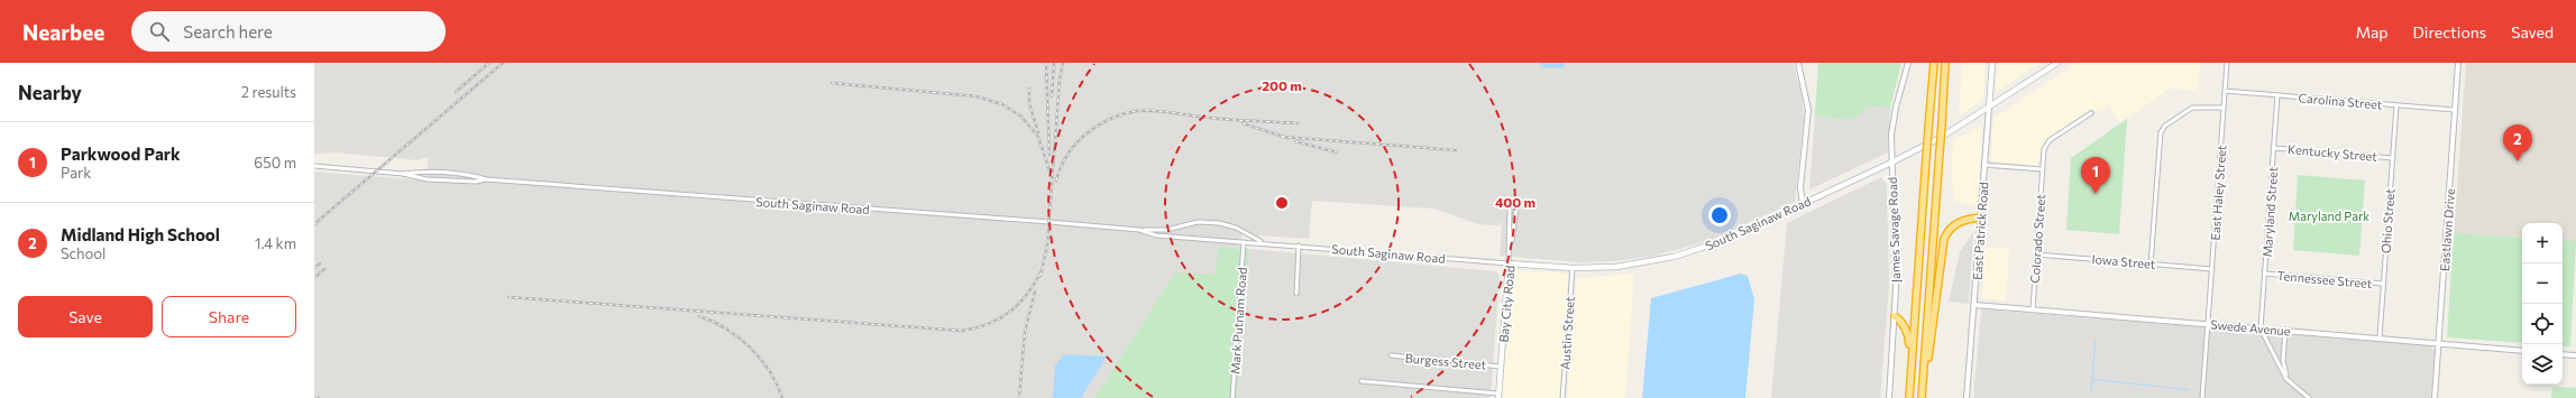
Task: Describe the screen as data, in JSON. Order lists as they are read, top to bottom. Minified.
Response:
{"streets":{"main road":["South Saginaw Road","East Patrick Road","Bay City Road"],"street":["Carolina Street","Kentucky Street","East Haley Street","Maryland Street","Ohio Street","James Savage Road","Eastlawn Drive","Colorado Street","Iowa Street","Tennessee Street","Mark Putnam Road","Swede Avenue","Austin Street","Burgess Street"]},"crossings":[["Carolina Street","East Haley Street"],["Carolina Street","Maryland Street"],["Carolina Street","Ohio Street"],["Carolina Street","Eastlawn Drive"],["Kentucky Street","Maryland Street"],["Kentucky Street","Ohio Street"],["East Haley Street","Iowa Street"],["East Haley Street","Swede Avenue"],["South Saginaw Road","James Savage Road"],["South Saginaw Road","East Patrick Road"],["South Saginaw Road","Bay City Road"],["South Saginaw Road","Mark Putnam Road"],["South Saginaw Road","Austin Street"],["Maryland Street","Tennessee Street"],["Maryland Street","Swede Avenue"],["Ohio Street","Tennessee Street"],["Ohio Street","Swede Avenue"],["Eastlawn Drive","Swede Avenue"],["East Patrick Road","Swede Avenue"],["Colorado Street","Iowa Street"],["Colorado Street","Swede Avenue"],["Bay City Road","Burgess Street"]],"parks":["Maryland Park"],"page":{"header":"Nearbee","search":"Search here","nav":["Map","Directions","Saved"],"heading":["Nearby","2 results"],"list":[{"mark":"1","name":"Parkwood Park","note":"Park","value":"650 m"},{"mark":"2","name":"Midland High School","note":"School","value":"1.4 km"}],"pins":["2","1"],"map_buttons":["+","−"],"buttons":["Save","Share"]},"rings":["200 m","400 m"]}
